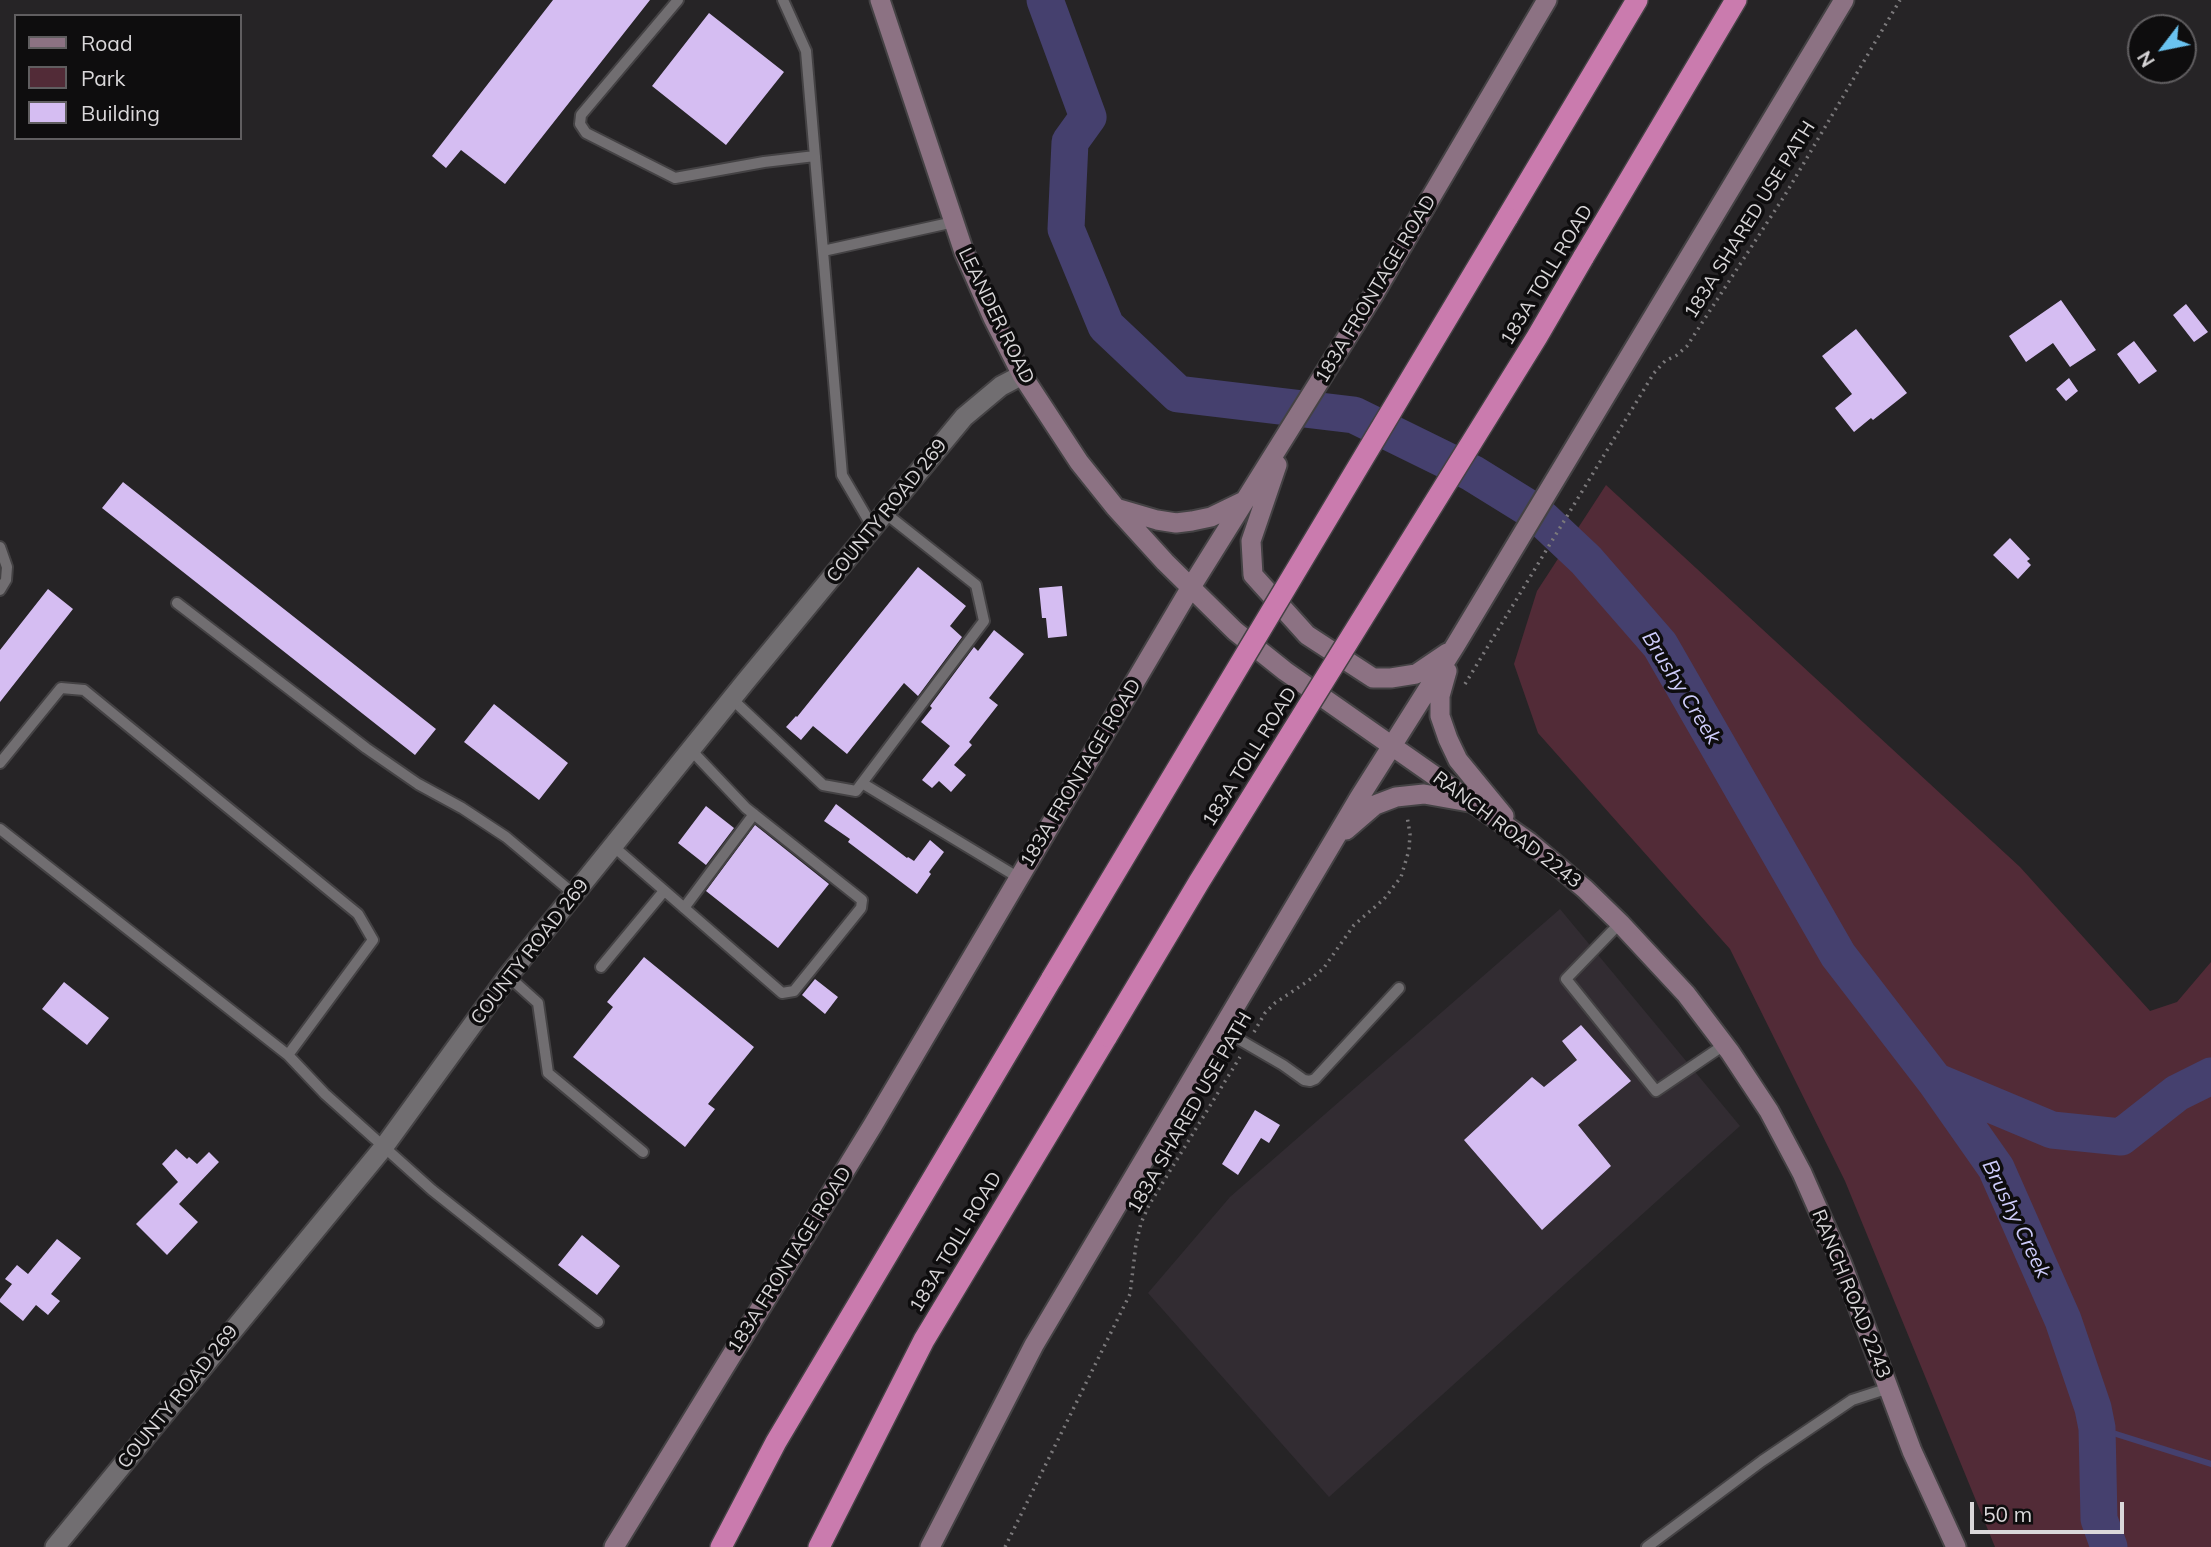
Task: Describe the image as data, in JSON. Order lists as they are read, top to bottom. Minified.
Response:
{"streets":{"highway":["183A TOLL ROAD"],"main road":["183A FRONTAGE ROAD","LEANDER ROAD","RANCH ROAD 2243"],"street":["COUNTY ROAD 269"],"path":["183A SHARED USE PATH"]},"crossings":[["183A FRONTAGE ROAD","LEANDER ROAD"],["183A FRONTAGE ROAD","RANCH ROAD 2243"],["LEANDER ROAD","COUNTY ROAD 269"],["LEANDER ROAD","RANCH ROAD 2243"]],"water":["Brushy Creek"],"legend":["Road","Park","Building"],"scale_bar":"50 m","north":"bottom left"}
